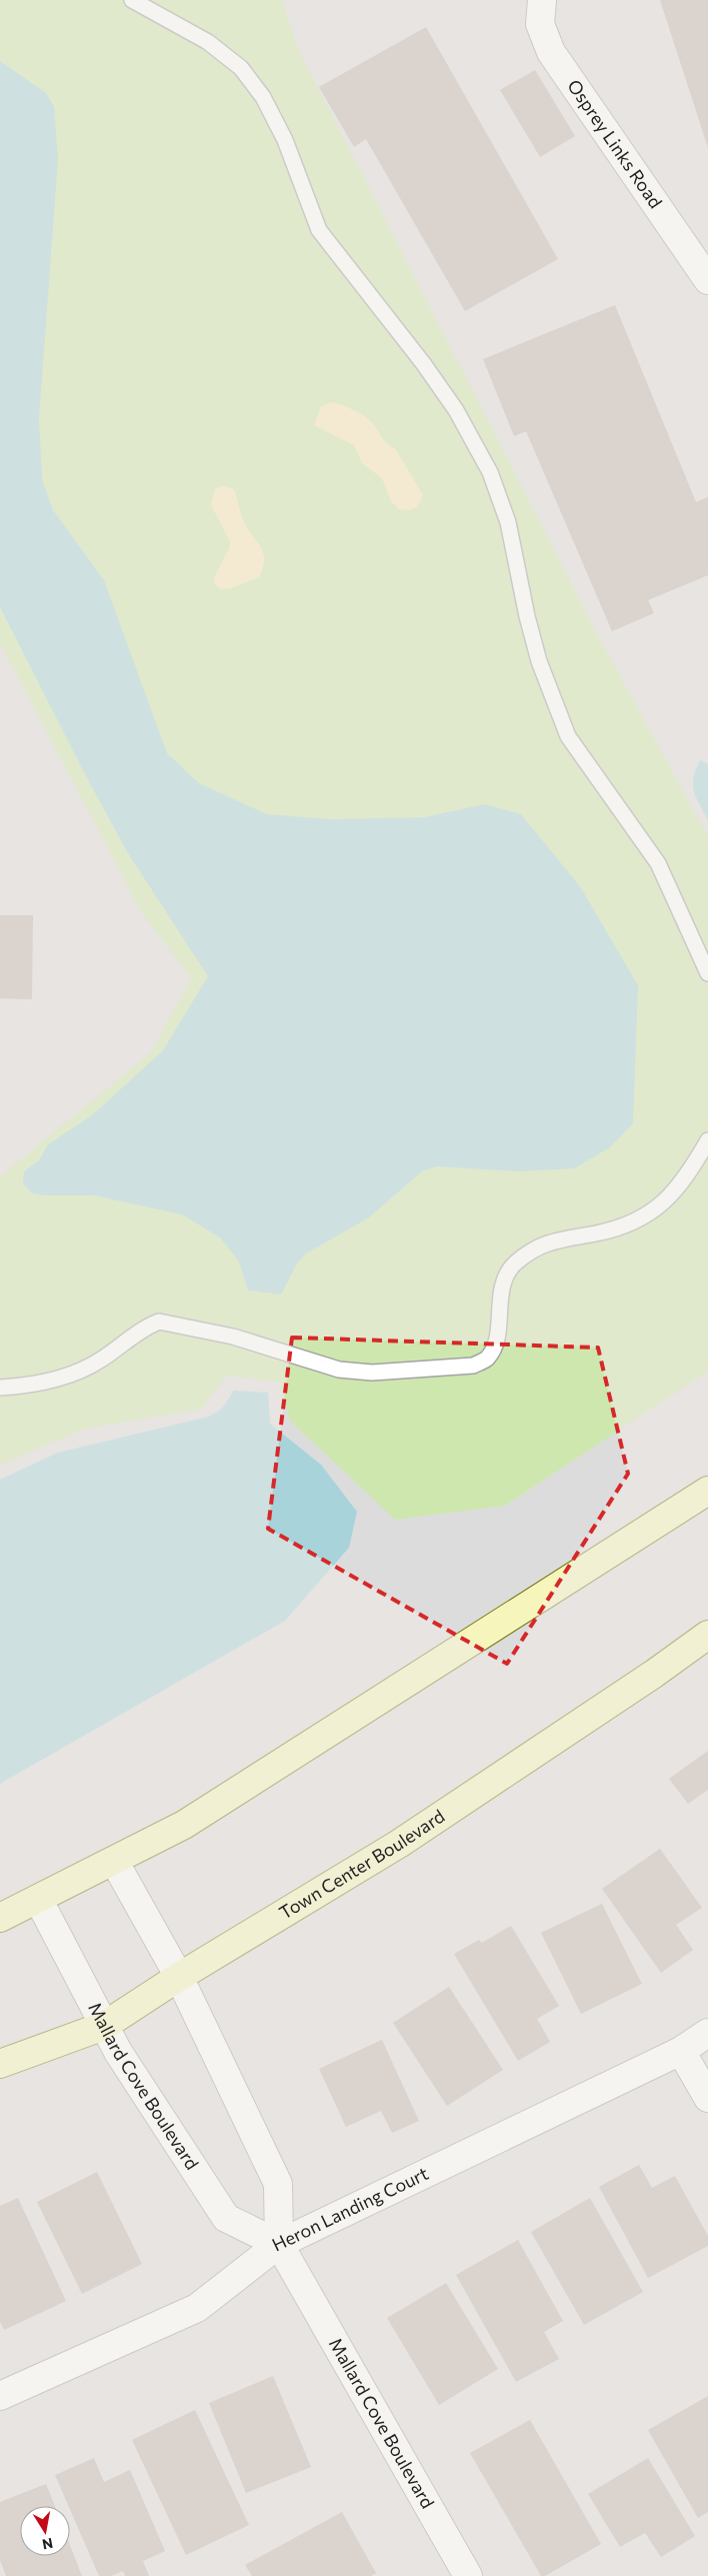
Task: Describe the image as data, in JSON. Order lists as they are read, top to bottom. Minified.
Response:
{"streets":{"main road":["Town Center Boulevard"],"street":["Osprey Links Road","Mallard Cove Boulevard","Heron Landing Court"]},"crossings":[["Town Center Boulevard","Mallard Cove Boulevard"],["Mallard Cove Boulevard","Heron Landing Court"]],"north":"bottom"}
